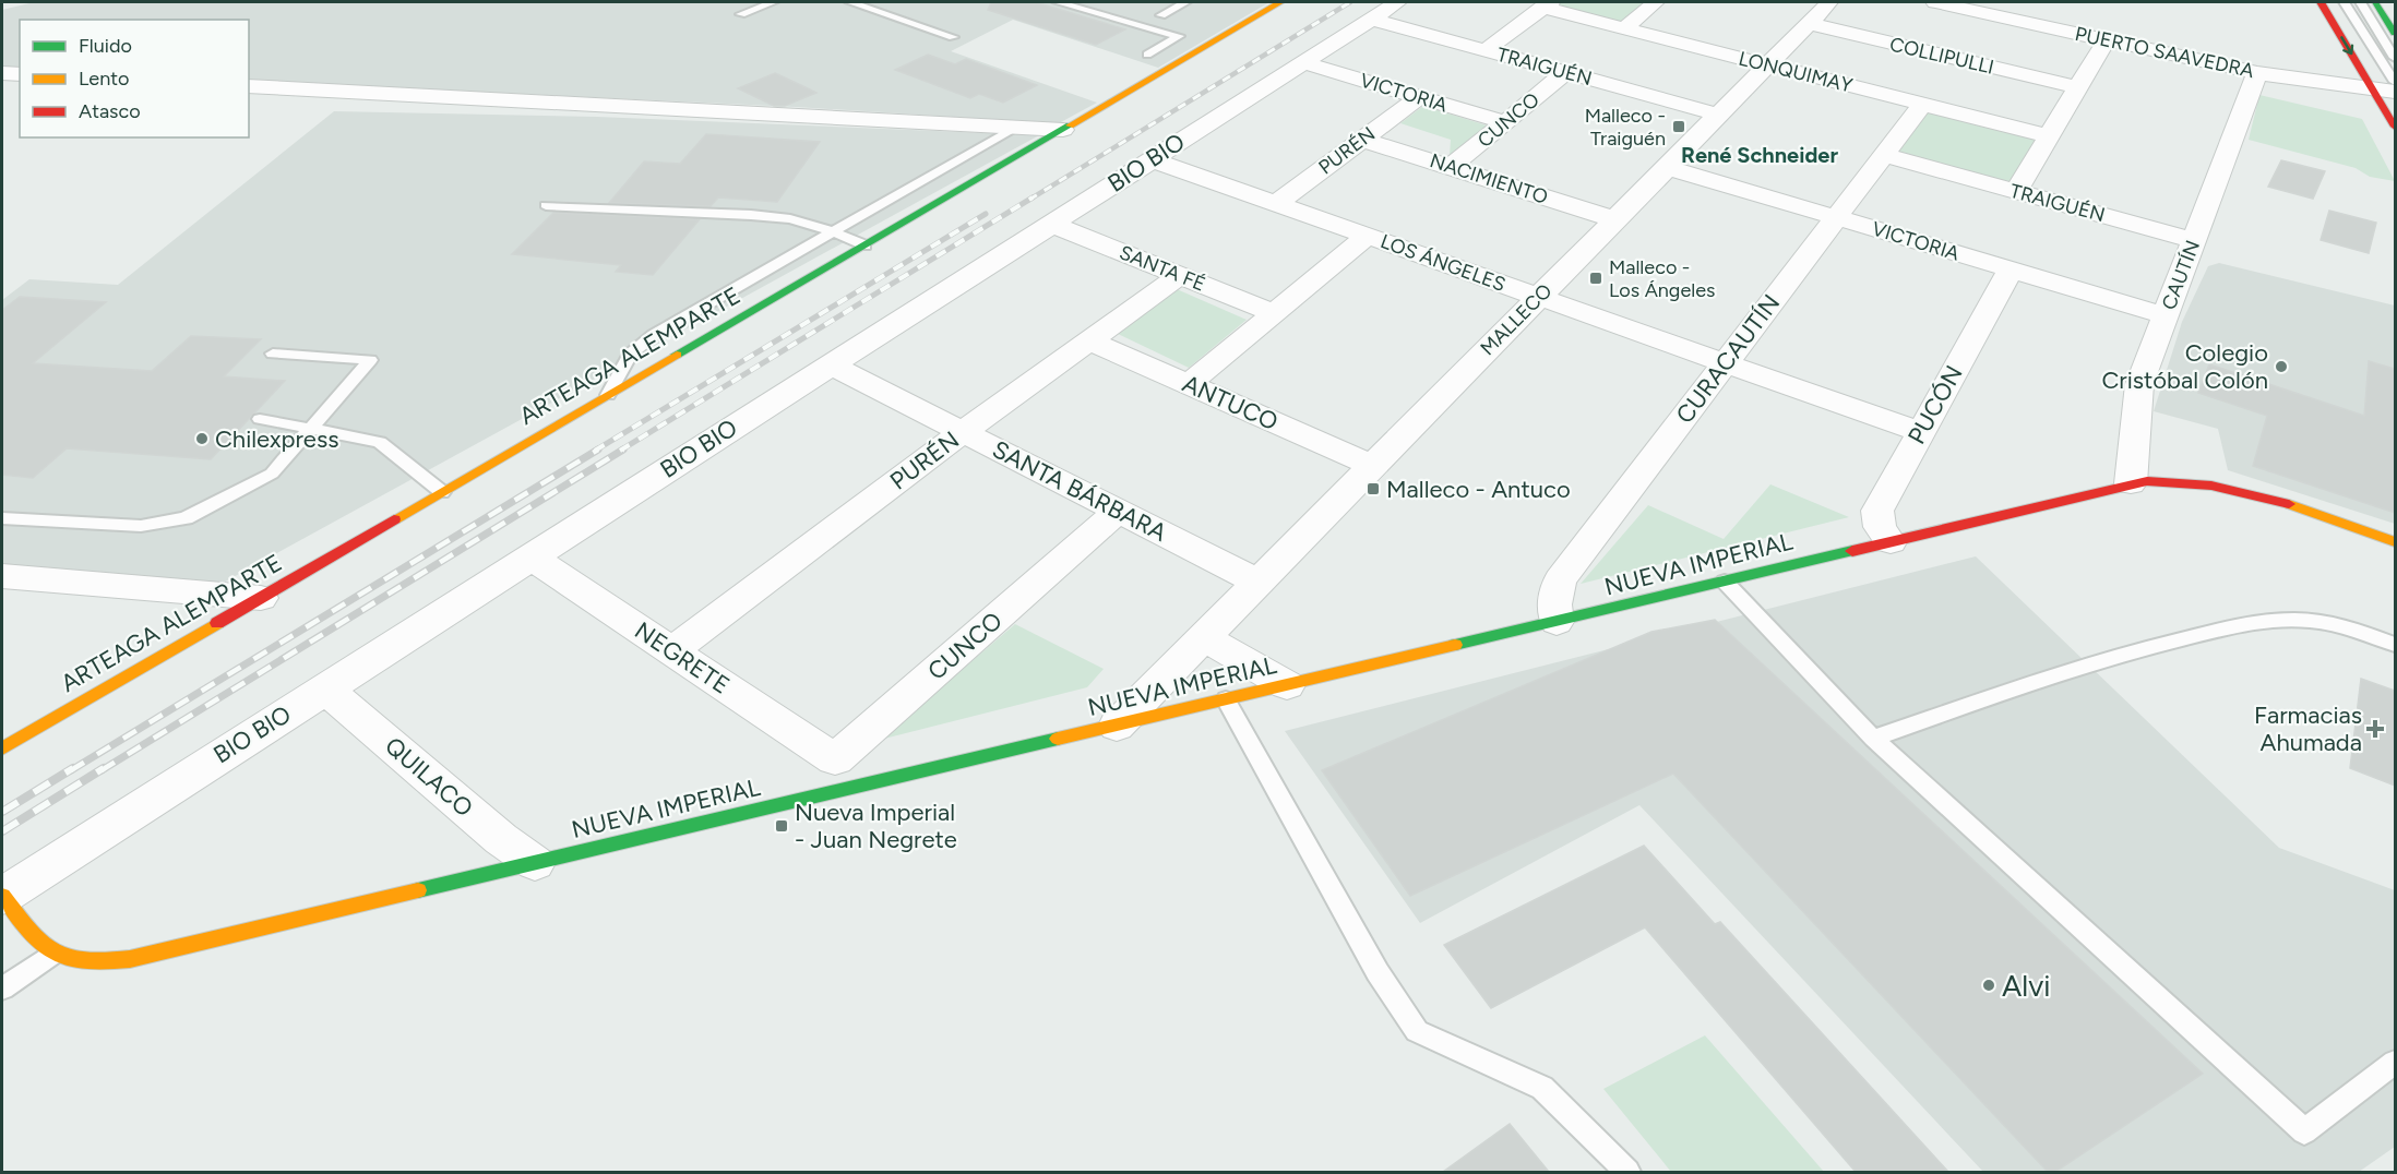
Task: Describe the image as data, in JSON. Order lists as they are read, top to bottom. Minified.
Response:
{"streets":{"main road":["ARTEAGA ALEMPARTE","NUEVA IMPERIAL"],"street":["PUERTO SAAVEDRA","COLLIPULLI","TRAIGUÉN","LONQUIMAY","VICTORIA","CUNCO","PURÉN","BIO BIO","NACIMIENTO","LOS ÁNGELES","SANTA FÉ","CAUTÍN","MALLECO","CURACAUTÍN","ANTUCO","PUCÓN","SANTA BÁRBARA","NEGRETE","QUILACO"]},"crossings":[["PUERTO SAAVEDRA","CAUTÍN"],["COLLIPULLI","MALLECO"],["TRAIGUÉN","CUNCO"],["TRAIGUÉN","BIO BIO"],["TRAIGUÉN","CAUTÍN"],["TRAIGUÉN","MALLECO"],["TRAIGUÉN","CURACAUTÍN"],["LONQUIMAY","MALLECO"],["LONQUIMAY","CURACAUTÍN"],["VICTORIA","CUNCO"],["VICTORIA","PURÉN"],["VICTORIA","BIO BIO"],["VICTORIA","CAUTÍN"],["VICTORIA","MALLECO"],["VICTORIA","CURACAUTÍN"],["VICTORIA","PUCÓN"],["CUNCO","NACIMIENTO"],["CUNCO","SANTA BÁRBARA"],["CUNCO","NUEVA IMPERIAL"],["CUNCO","NEGRETE"],["PURÉN","NACIMIENTO"],["PURÉN","LOS ÁNGELES"],["PURÉN","SANTA FÉ"],["PURÉN","ANTUCO"],["PURÉN","SANTA BÁRBARA"],["PURÉN","NEGRETE"],["BIO BIO","LOS ÁNGELES"],["BIO BIO","SANTA FÉ"],["BIO BIO","SANTA BÁRBARA"],["BIO BIO","NEGRETE"],["BIO BIO","QUILACO"],["NACIMIENTO","MALLECO"],["LOS ÁNGELES","MALLECO"],["LOS ÁNGELES","CURACAUTÍN"],["LOS ÁNGELES","PUCÓN"],["CAUTÍN","NUEVA IMPERIAL"],["MALLECO","ANTUCO"],["MALLECO","SANTA BÁRBARA"],["MALLECO","NUEVA IMPERIAL"],["CURACAUTÍN","NUEVA IMPERIAL"],["PUCÓN","NUEVA IMPERIAL"],["NUEVA IMPERIAL","NEGRETE"],["NUEVA IMPERIAL","QUILACO"]],"districts":["René Schneider"],"places":{"transit":["Malleco - Traiguén","Malleco - Los Ángeles","Malleco - Antuco","Nueva Imperial - Juan Negrete"],"other":["Colegio Cristóbal Colón","Chilexpress","Alvi"],"health":["Farmacias Ahumada"]},"legend":["Fluido","Lento","Atasco"]}
